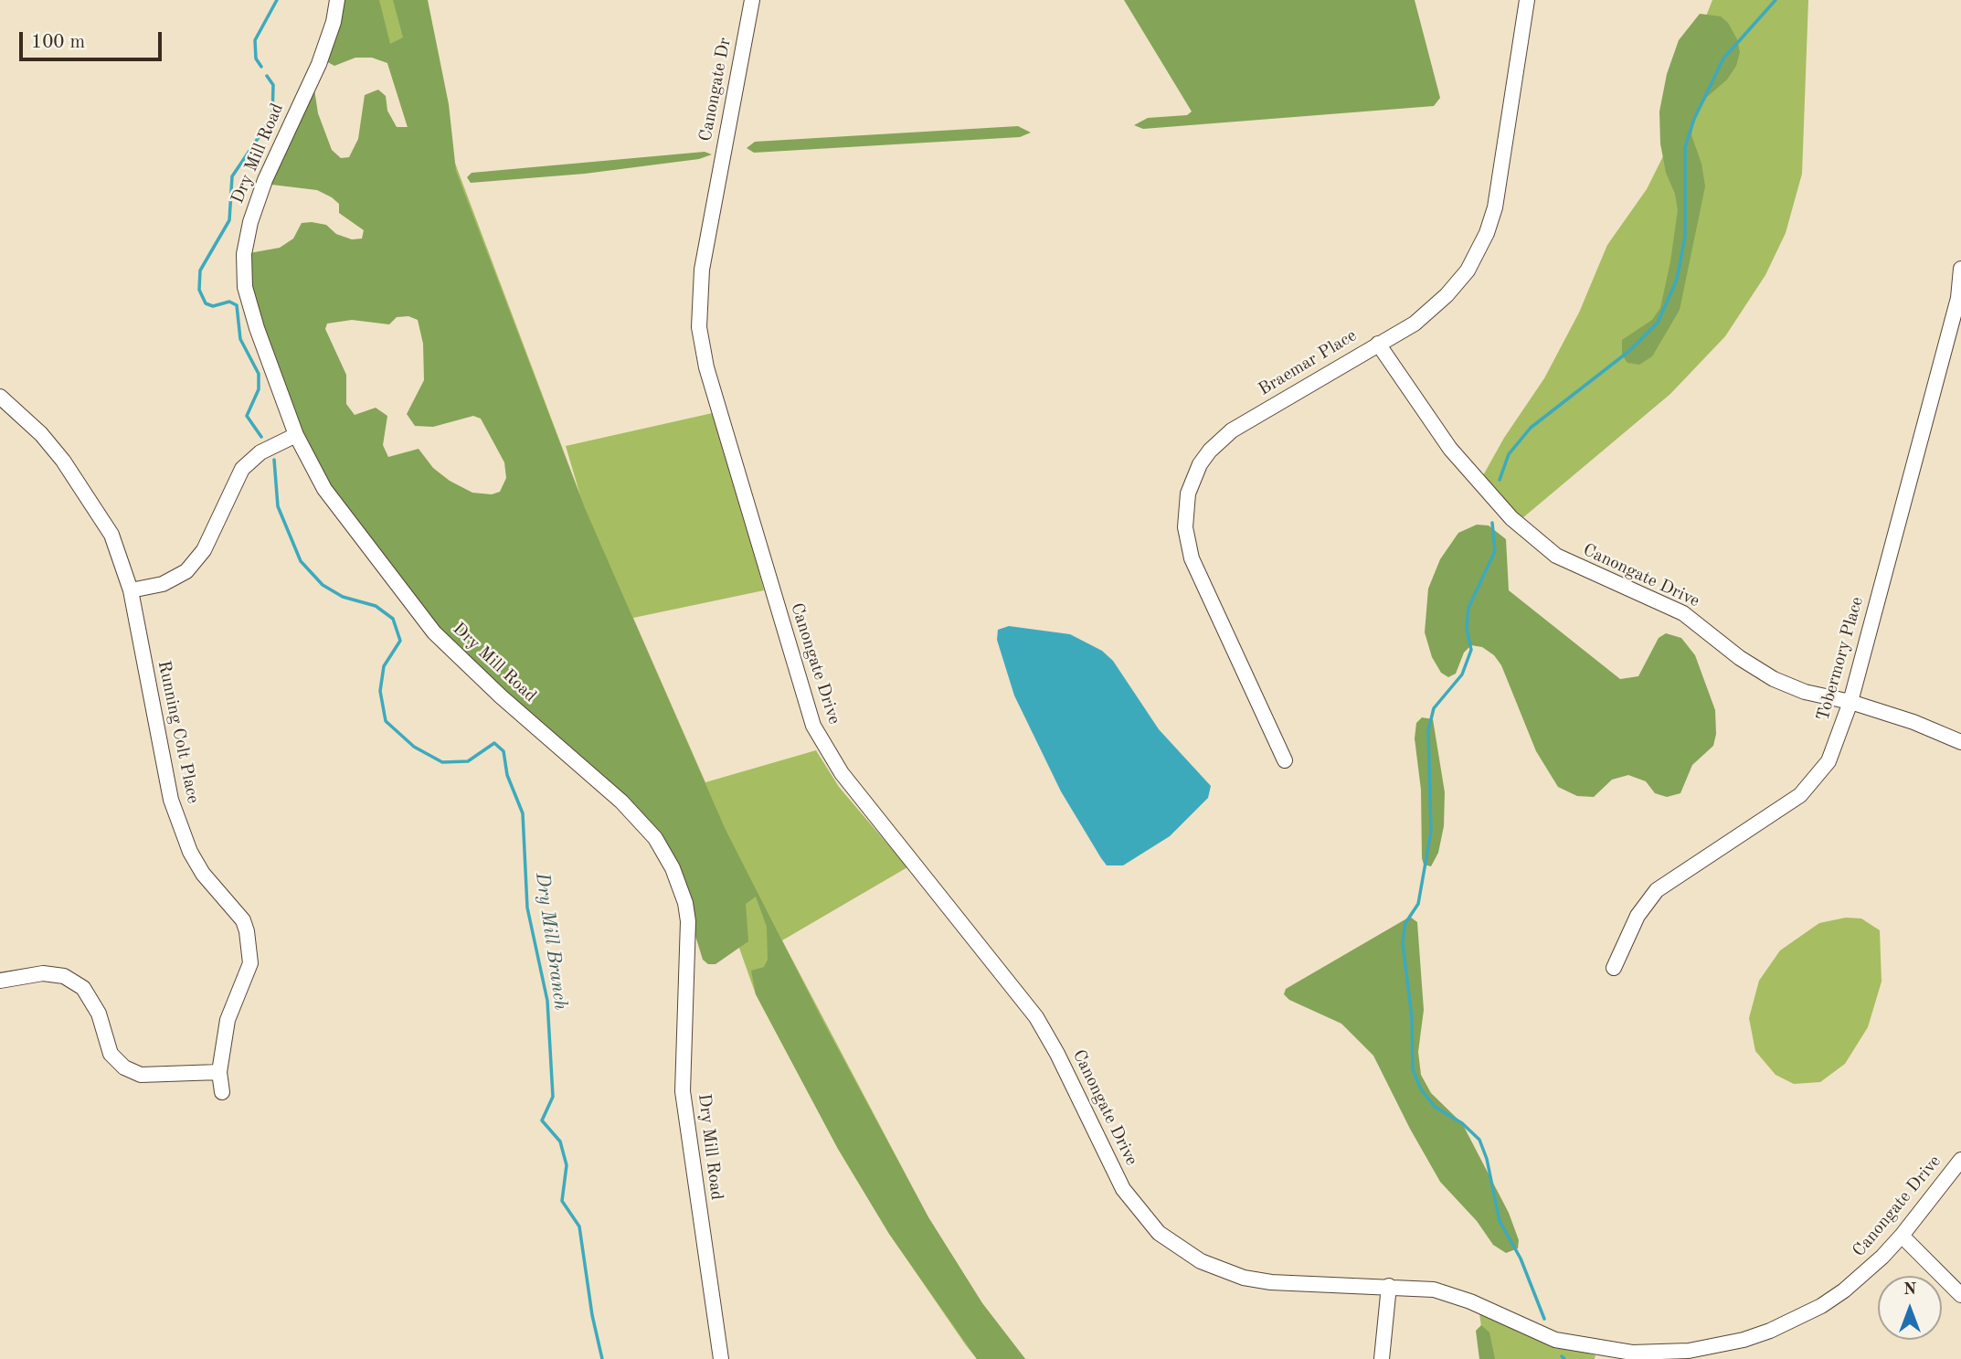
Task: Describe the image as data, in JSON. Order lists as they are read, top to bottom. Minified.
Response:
{"streets":{"street":["Canongate Dr","Dry Mill Road","Braemar Place","Canongate Drive","Tobermory Place","Running Colt Place"]},"crossings":[["Canongate Dr","Canongate Drive"],["Braemar Place","Canongate Drive"],["Canongate Drive","Tobermory Place"]],"water":["Dry Mill Branch"],"scale_bar":"100 m","north":"top"}
